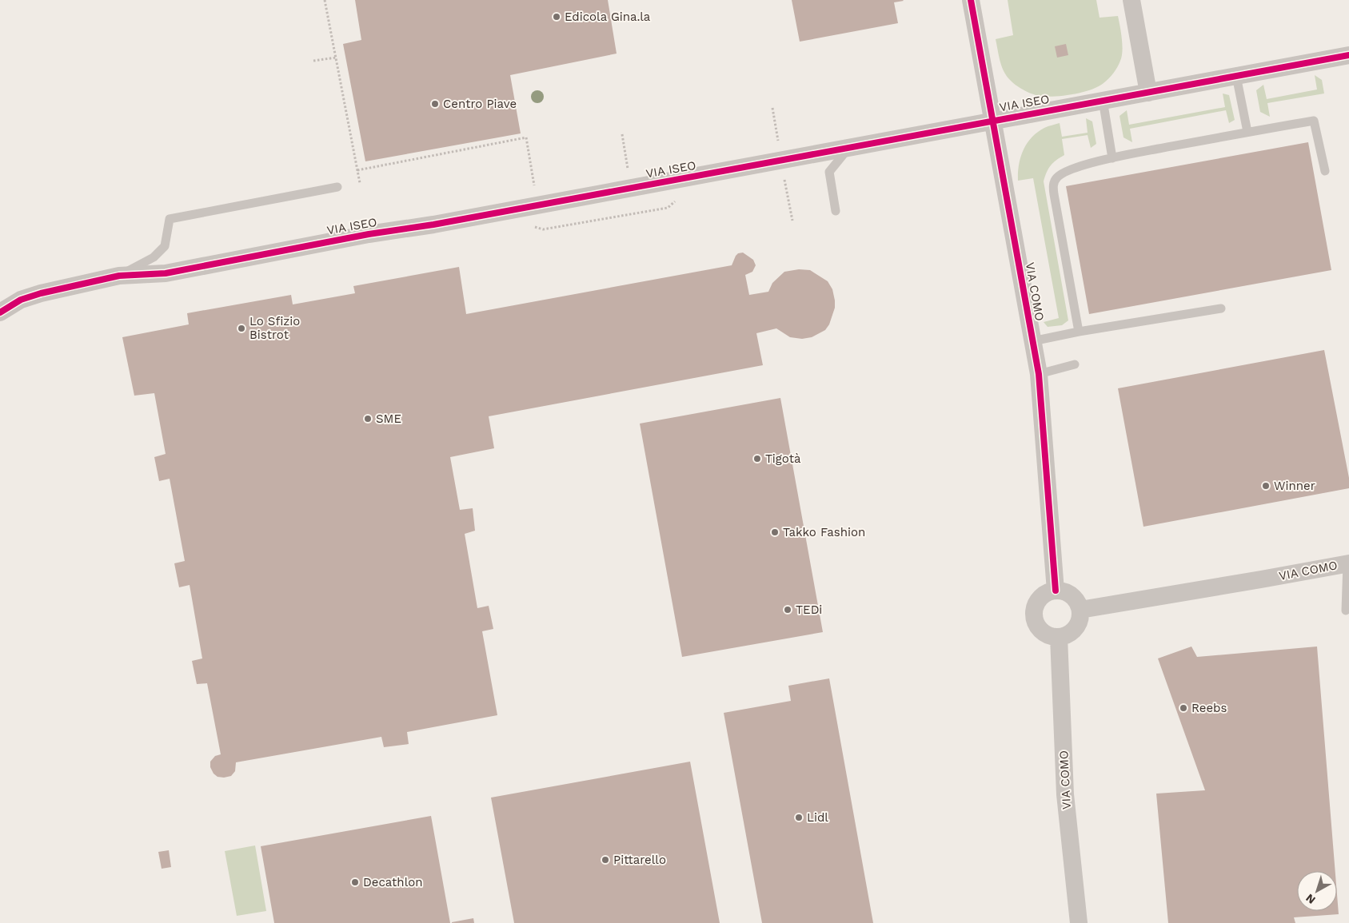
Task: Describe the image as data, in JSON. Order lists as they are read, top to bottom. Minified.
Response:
{"streets":{"street":["VIA ISEO","VIA COMO"]},"crossings":[["VIA ISEO","VIA COMO"]],"places":["Edicola Gina.la","Centro Piave","Lo Sfizio Bistrot","SME","Tigotà","Winner","Takko Fashion","TEDi","Reebs","Lidl","Pittarello","Decathlon"],"north":"bottom left"}
